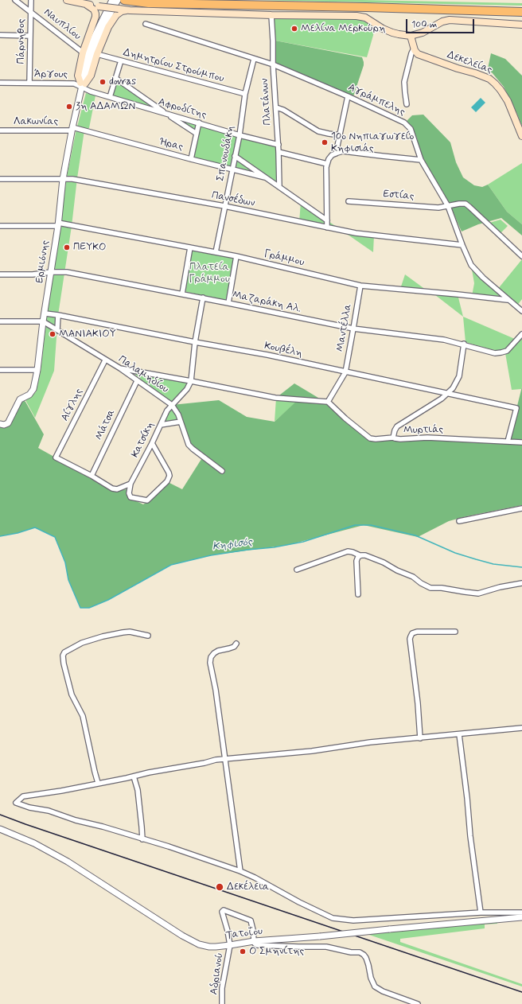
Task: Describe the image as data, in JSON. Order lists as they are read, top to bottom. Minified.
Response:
{"streets":{"main road":["Δεκελείας"],"street":["Ναυπλίου","Πάρνηθος","Δημητρίου Στρούμπου","Άργους","Αγράμπελης","Πλατάνων","Αφροδίτης","Λακωνίας","Ήρας","Σπανουδάκη","Εστίας","Πανσέδων","Γράμμου","Ερμιόνης","Μαζαράκη Αλ.","Μαντέλλα","Κουβέλη","Παλαμηδίου","Αίγλης","Μάτσα","Μυρτιάς","Κατσίκη","Τατοΐου","Αδριανού"]},"crossings":[["Ναυπλίου","Πάρνηθος"],["Πάρνηθος","Άργους"],["Δημητρίου Στρούμπου","Σπανουδάκη"],["Άργους","Αφροδίτης"],["Άργους","Ερμιόνης"],["Αγράμπελης","Πλατάνων"],["Αγράμπελης","Σπανουδάκη"],["Αγράμπελης","Εστίας"],["Αγράμπελης","Πανσέδων"],["Αγράμπελης","Γράμμου"],["Πλατάνων","Αφροδίτης"],["Πλατάνων","Ήρας"],["Αφροδίτης","Σπανουδάκη"],["Αφροδίτης","Ερμιόνης"],["Λακωνίας","Ήρας"],["Λακωνίας","Ερμιόνης"],["Ήρας","Σπανουδάκη"],["Ήρας","Ερμιόνης"],["Σπανουδάκη","Πανσέδων"],["Σπανουδάκη","Γράμμου"],["Πανσέδων","Ερμιόνης"],["Γράμμου","Ερμιόνης"],["Γράμμου","Μαντέλλα"],["Ερμιόνης","Μαζαράκη Αλ."],["Ερμιόνης","Κουβέλη"],["Ερμιόνης","Παλαμηδίου"],["Μαζαράκη Αλ.","Μαντέλλα"],["Μαζαράκη Αλ.","Παλαμηδίου"],["Μαζαράκη Αλ.","Μυρτιάς"],["Μαντέλλα","Κουβέλη"],["Κουβέλη","Παλαμηδίου"],["Κουβέλη","Μυρτιάς"],["Παλαμηδίου","Αίγλης"],["Παλαμηδίου","Μάτσα"],["Παλαμηδίου","Κατσίκη"],["Αίγλης","Μάτσα"],["Τατοΐου","Αδριανού"]],"water":["Κηφισός"],"parks":["Πλατεία Γράμμου"],"places":["Μελίνα Μερκούρη","dovras","3η ΑΔΑΜΩΝ","10ο Νηπιαγωγείο Κηφισιάς","ΠΕΥΚΟ","ΜΑΝΙΑΚΙΟΥ","Δεκέλεια","Ο Σμηνίτης"],"scale_bar":"100 m"}
